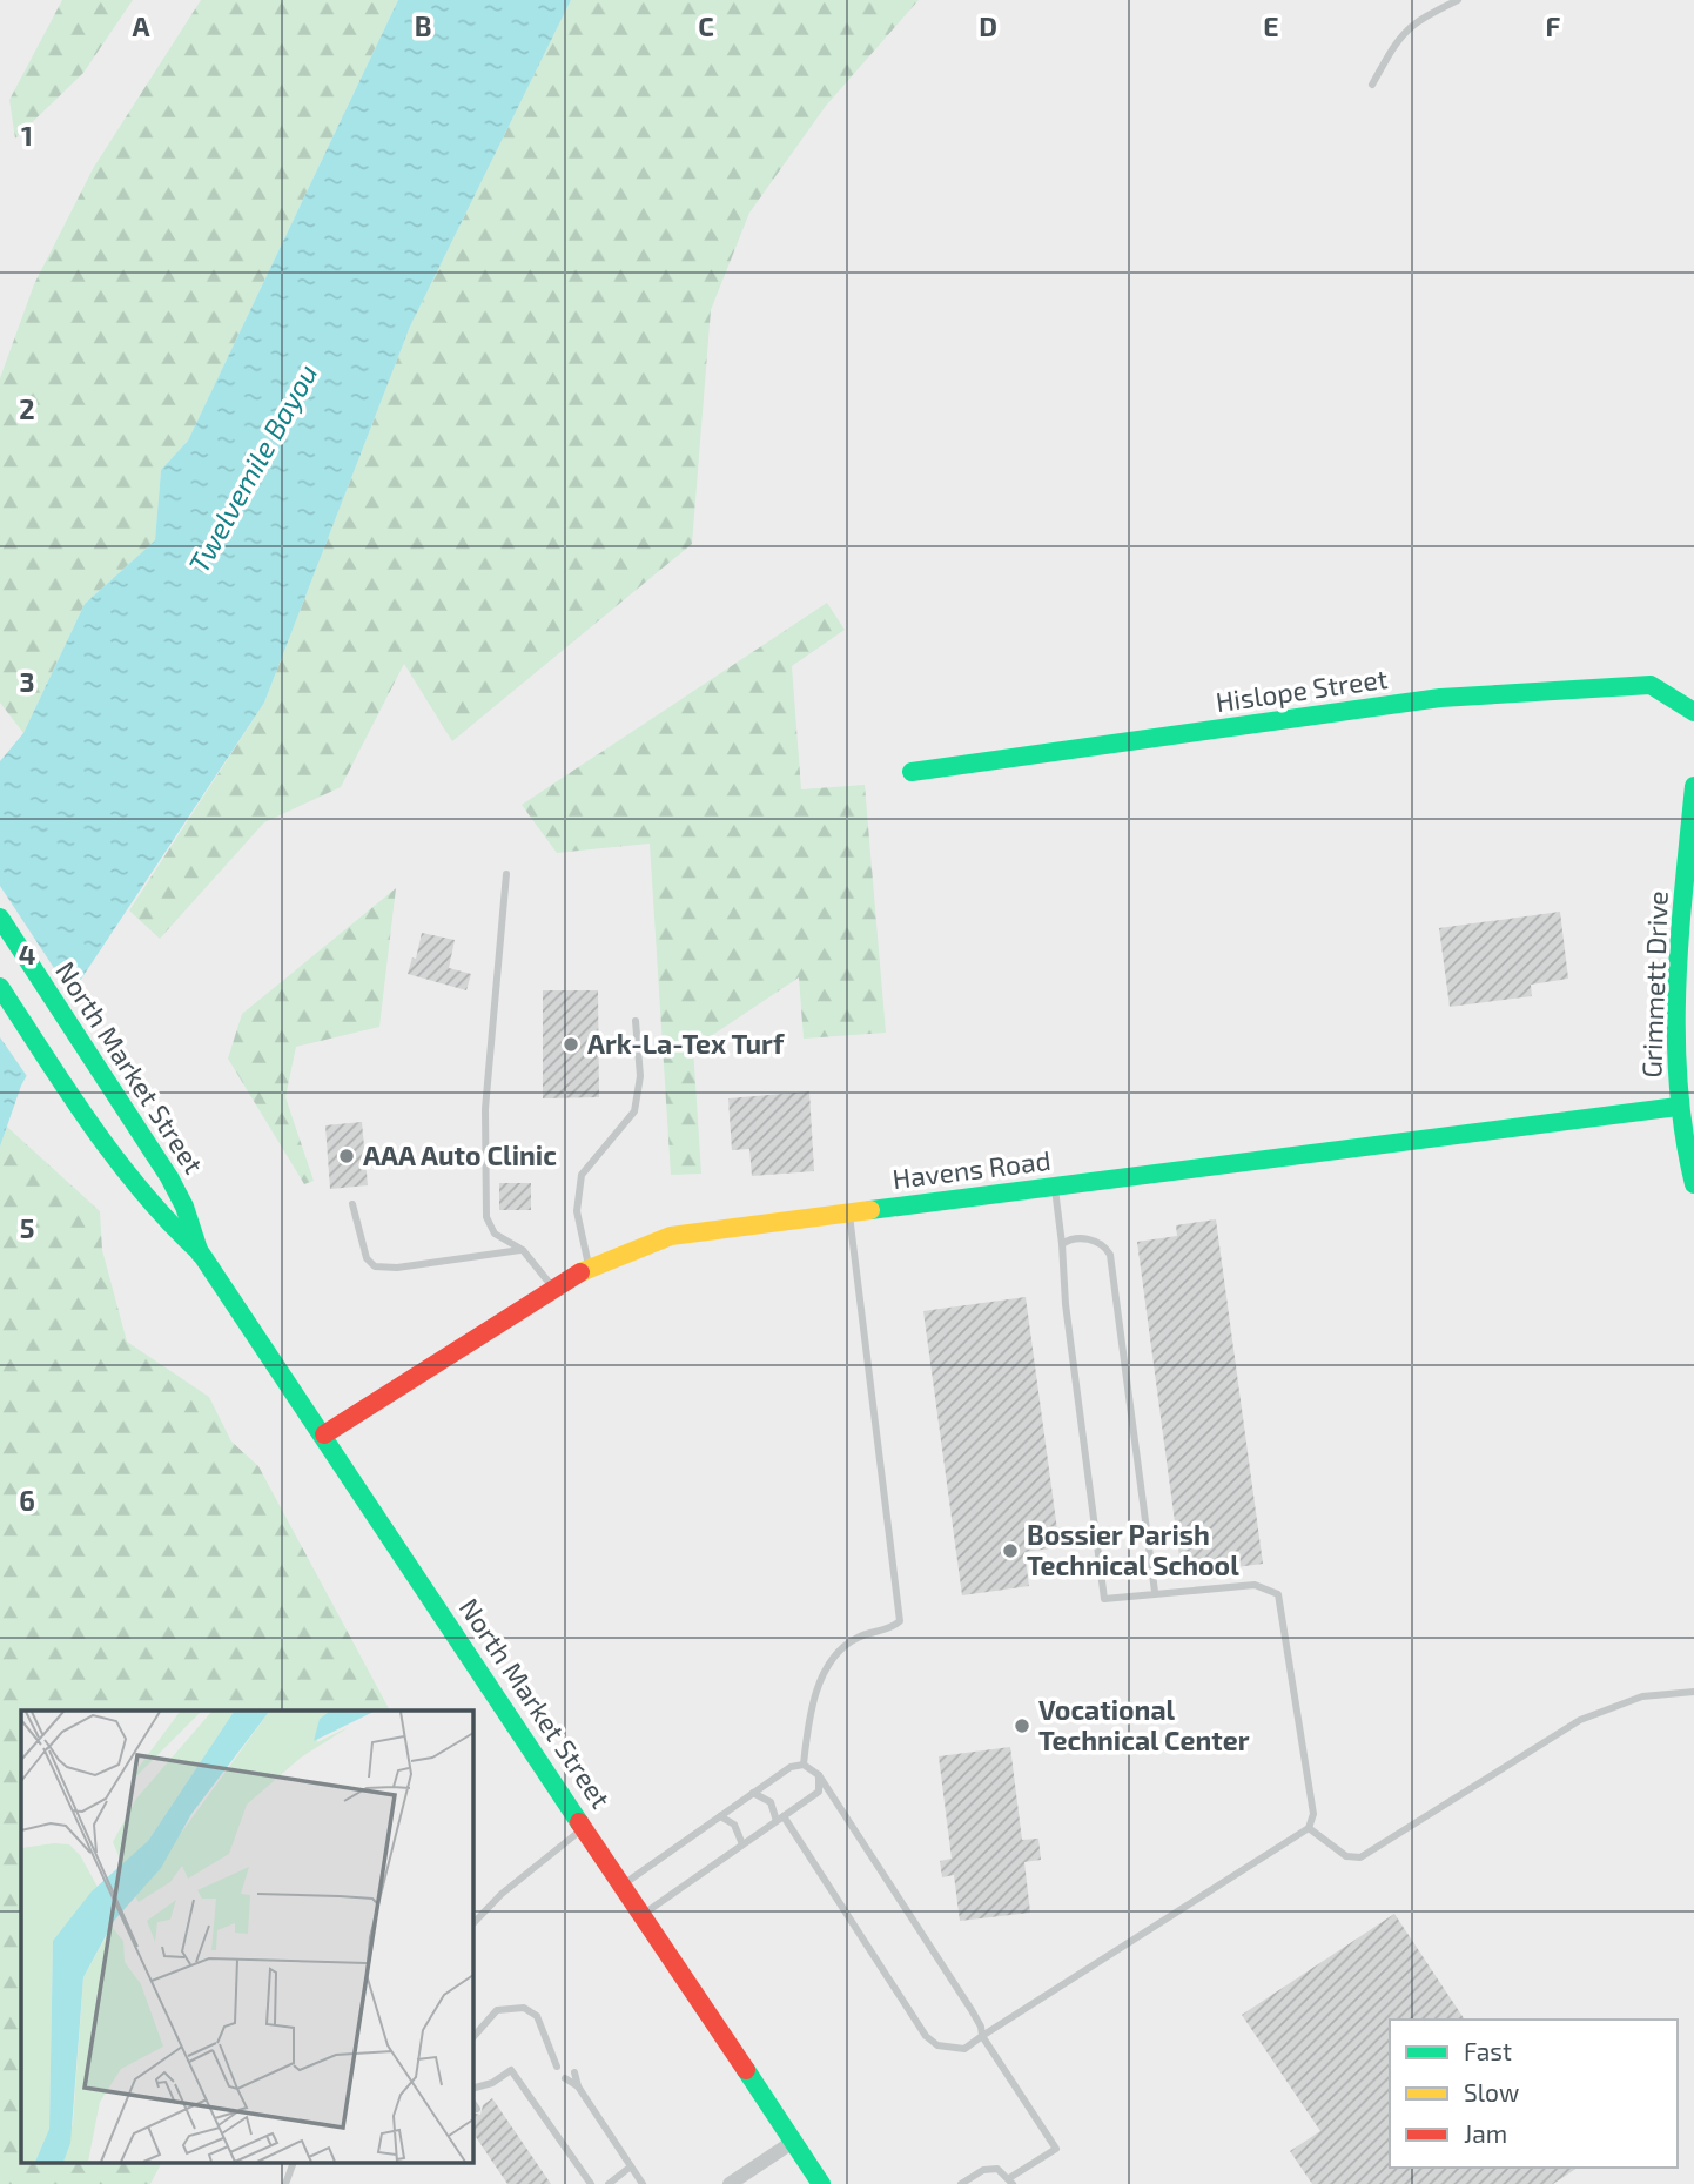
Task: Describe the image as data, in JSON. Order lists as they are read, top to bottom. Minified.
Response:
{"streets":{"main road":["Hislope Street","Grimmett Drive","North Market Street","Havens Road"]},"crossings":[["Grimmett Drive","Havens Road"],["North Market Street","Havens Road"]],"water":["Twelvemile Bayou"],"places":["Ark-La-Tex Turf","AAA Auto Clinic","Bossier Parish Technical School","Vocational Technical Center"],"legend":["Fast","Slow","Jam"],"grid":{"columns":["A","B","C","D","E","F"],"rows":["1","2","3","4","5","6"]}}
